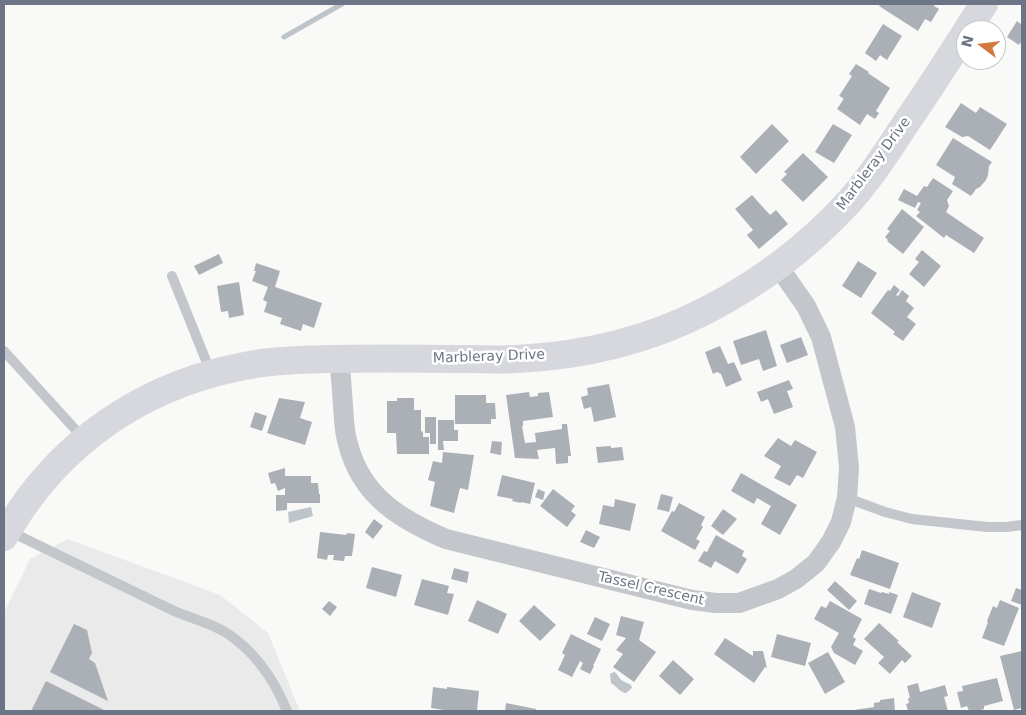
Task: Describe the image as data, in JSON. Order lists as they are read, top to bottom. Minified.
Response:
{"streets":{"street":["Marbleray Drive","Tassel Crescent"]},"crossings":[["Marbleray Drive","Tassel Crescent"]],"north":"left"}
